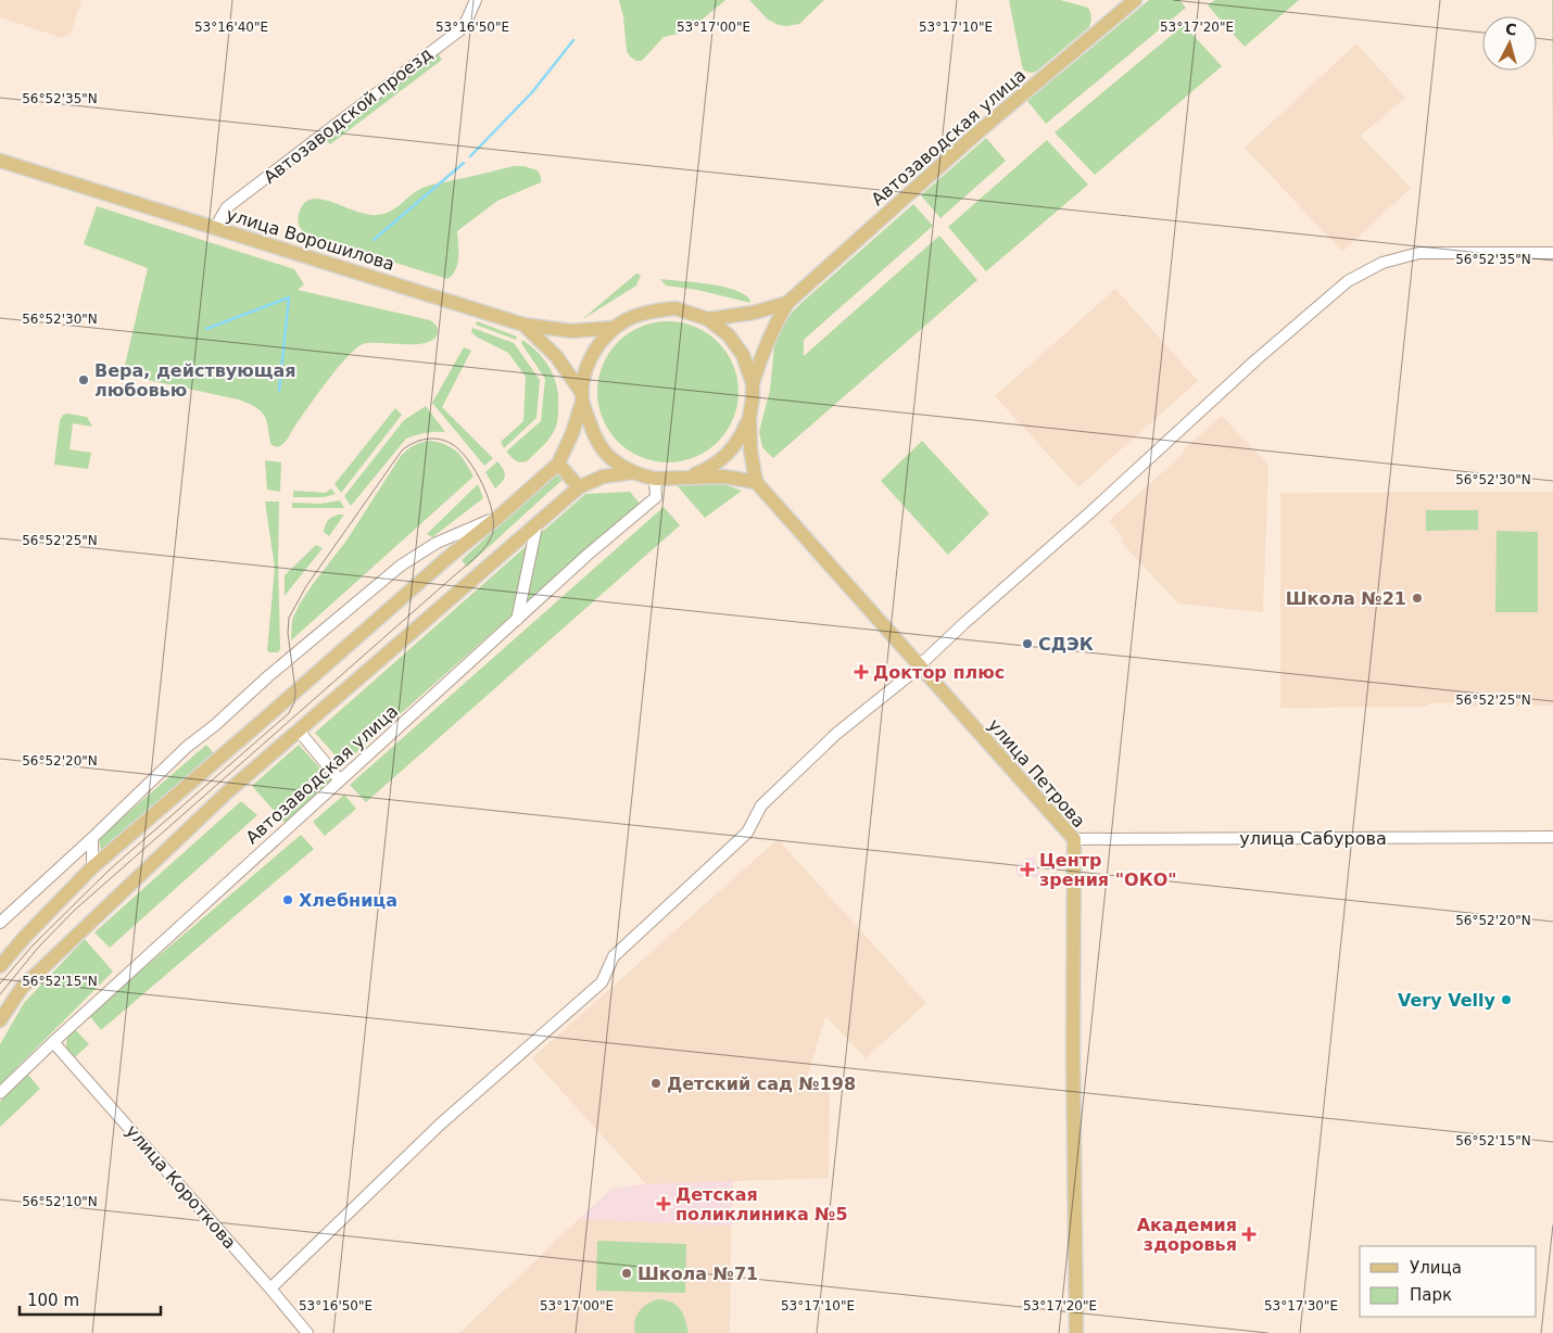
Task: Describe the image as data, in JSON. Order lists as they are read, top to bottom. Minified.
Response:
{"streets":{"main road":["Автозаводская улица","улица Ворошилова","улица Петрова"],"street":["Автозаводской проезд","улица Сабурова","улица Короткова"]},"crossings":[["Автозаводской проезд","улица Ворошилова"],["Автозаводская улица","улица Ворошилова"],["Автозаводская улица","улица Короткова"],["улица Петрова","улица Сабурова"]],"places":{"other":["Вера, действующая любовью","Школа №21","СДЭК","Хлебница","Very Velly","Детский сад №198","Школа №71"],"health":["Доктор плюс","Центр зрения \"ОКО\"","Детская поликлиника №5","Академия здоровья"]},"legend":["Улица","Парк"],"scale_bar":"100 m","north":"top","coordinates":["53°16'40\"E","53°16'50\"E","53°17'00\"E","53°17'10\"E","53°17'20\"E","56°52'35\"N","56°52'30\"N","56°52'25\"N","56°52'20\"N","56°52'15\"N","56°52'10\"N","53°17'30\"E"]}
